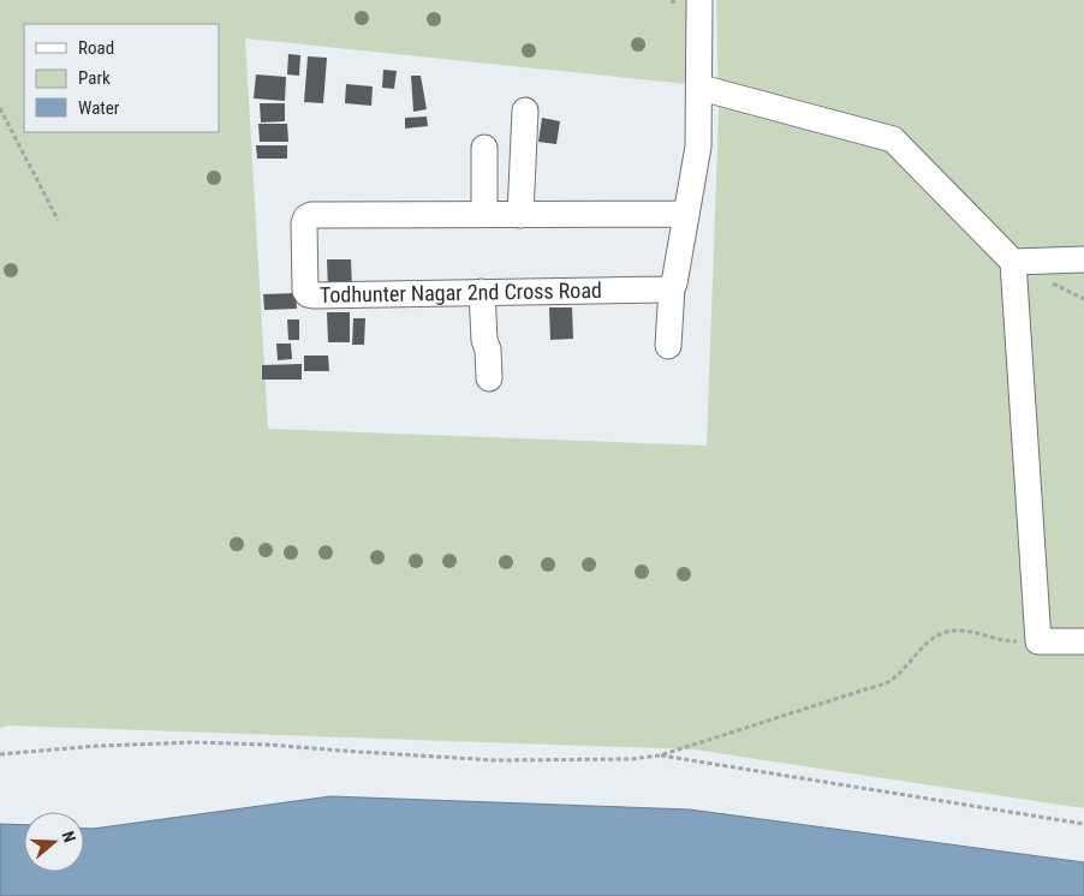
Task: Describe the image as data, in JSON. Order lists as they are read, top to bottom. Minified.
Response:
{"streets":{"street":["Todhunter Nagar 2nd Cross Road"]},"legend":["Road","Park","Water"],"north":"right"}
